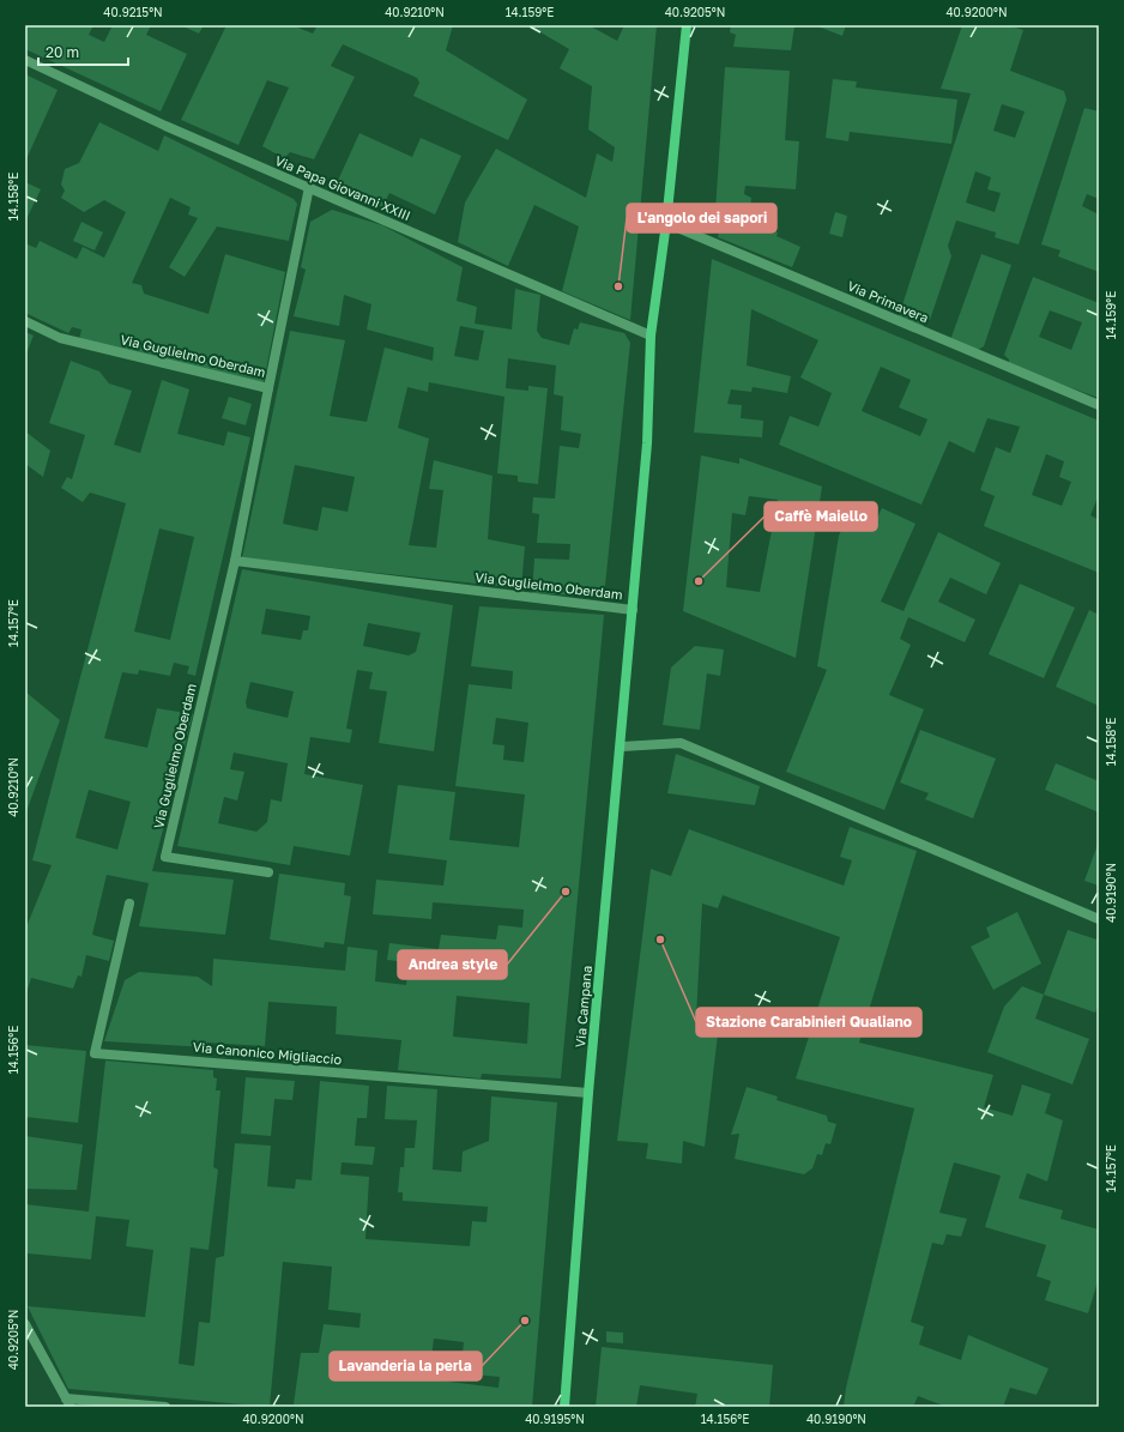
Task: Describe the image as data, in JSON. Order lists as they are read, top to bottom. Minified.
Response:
{"streets":{"main road":["Via Campana"],"street":["Via Papa Giovanni XXIII","Via Primavera","Via Guglielmo Oberdam","Via Canonico Migliaccio"]},"crossings":[["Via Papa Giovanni XXIII","Via Campana"],["Via Primavera","Via Campana"],["Via Guglielmo Oberdam","Via Campana"],["Via Campana","Via Canonico Migliaccio"]],"places":["L'angolo dei sapori","Caffè Maiello","Andrea style","Stazione Carabinieri Qualiano","Lavanderia la perla"],"scale_bar":"20 m","coordinates":["40.9215°N","40.9210°N","14.159°E","40.9205°N","40.9200°N","14.158°E","14.157°E","40.9190°N","14.156°E","40.9195°N"]}
